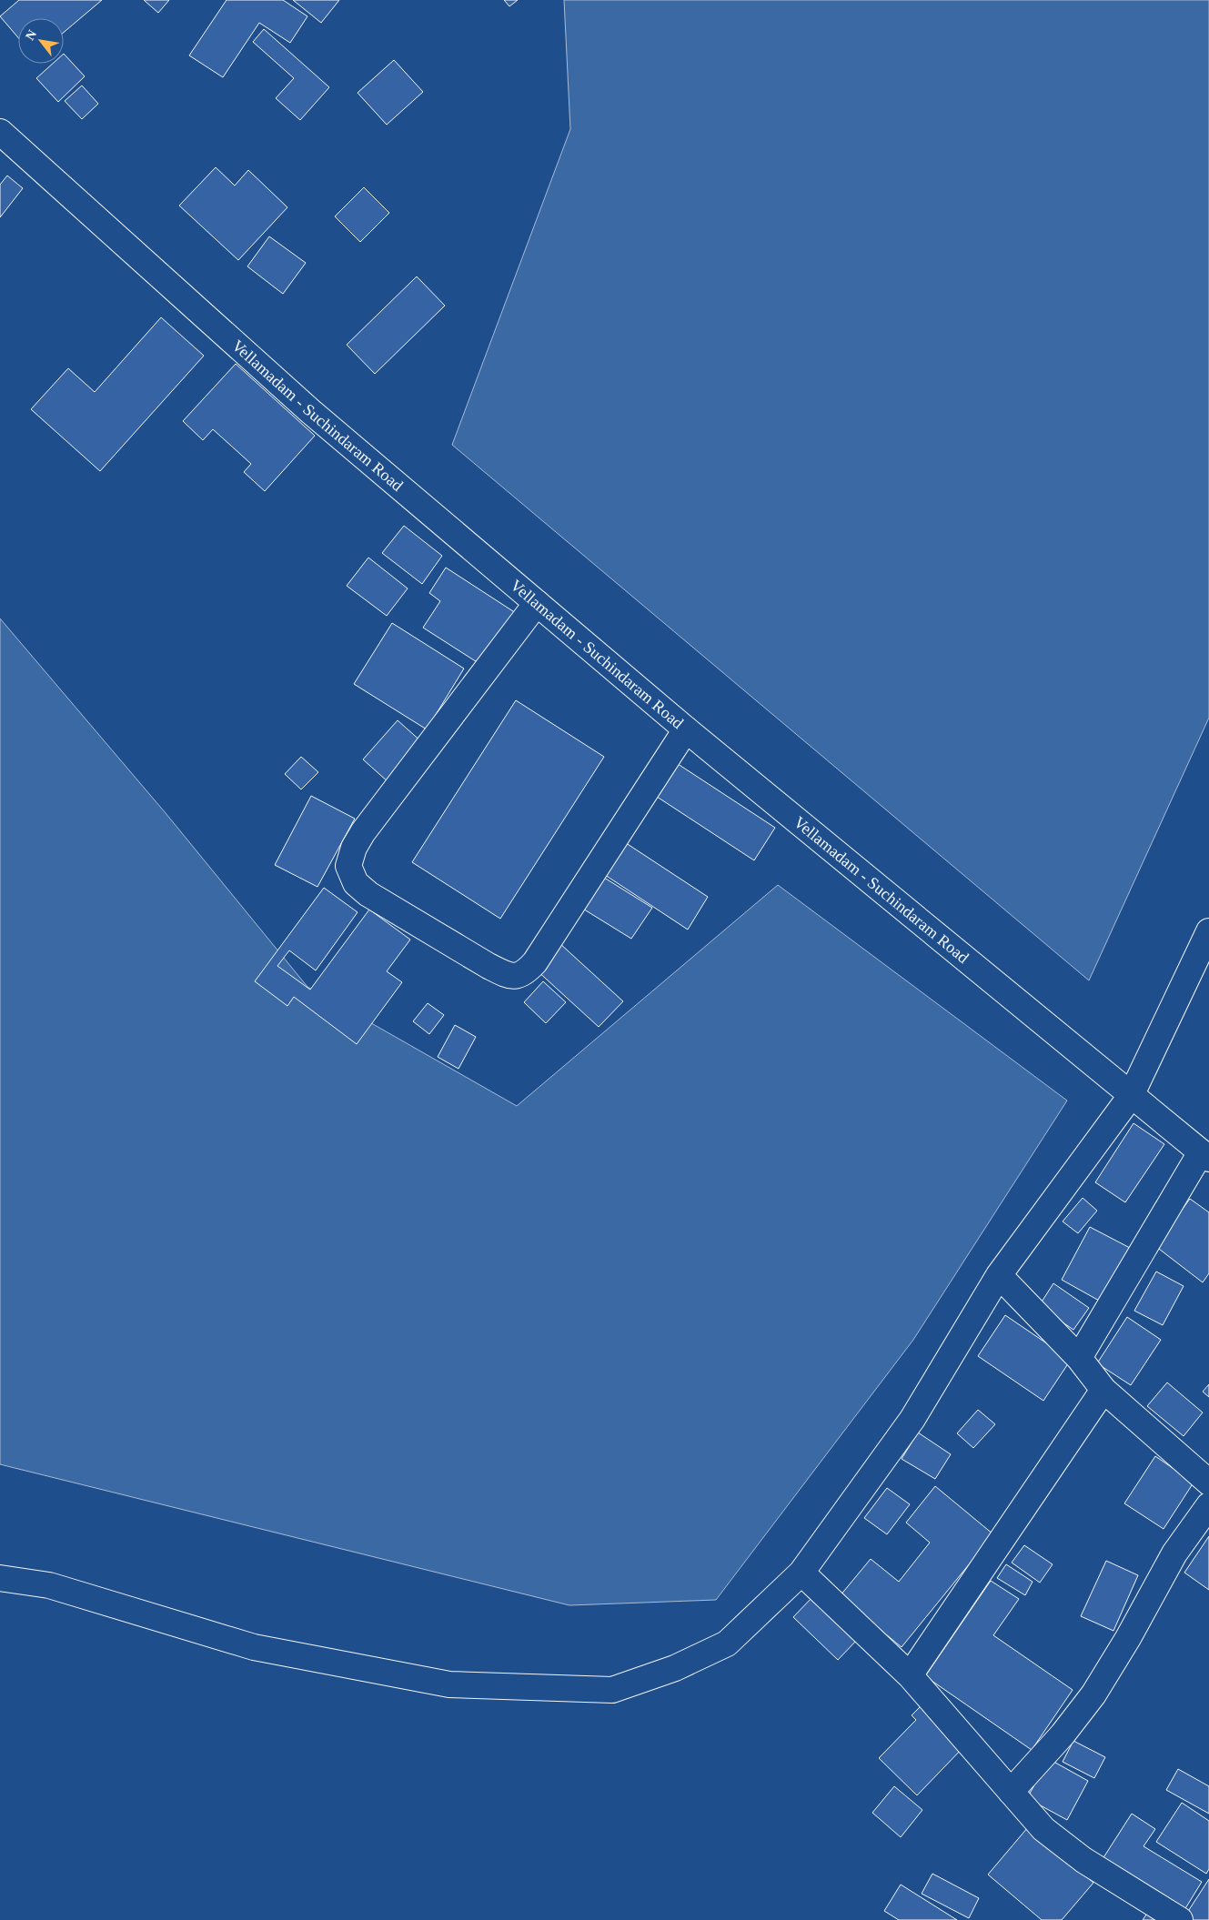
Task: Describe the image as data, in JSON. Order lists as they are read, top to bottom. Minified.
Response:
{"streets":{"street":["Vellamadam - Suchindaram Road"]},"north":"top left"}
